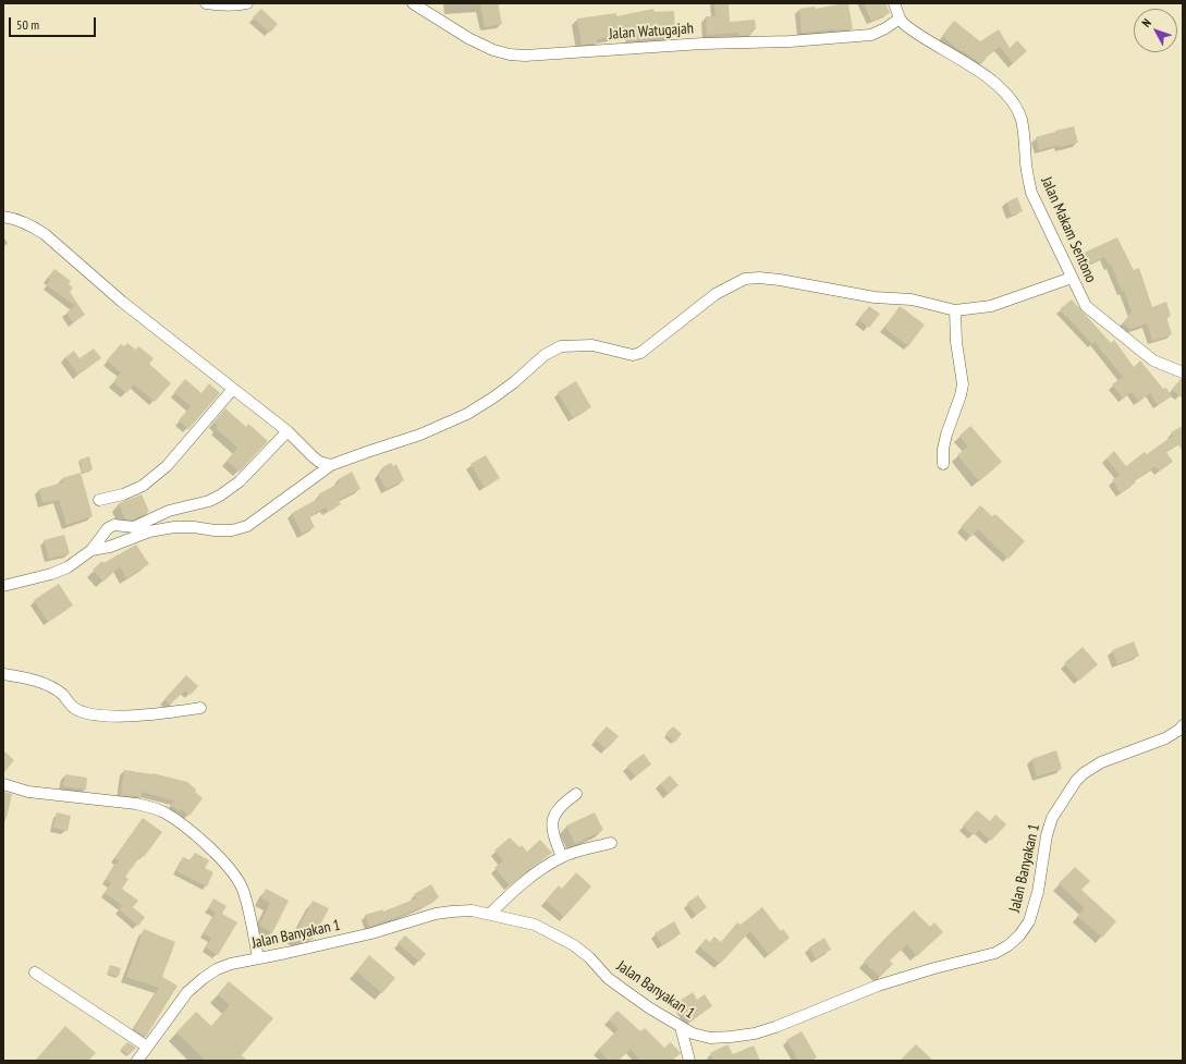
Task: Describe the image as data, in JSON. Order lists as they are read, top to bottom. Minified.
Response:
{"streets":{"street":["Jalan Watugajah","Jalan Makam Sentono","Jalan Banyakan 1"]},"crossings":[["Jalan Watugajah","Jalan Makam Sentono"]],"scale_bar":"50 m","north":"top left"}
